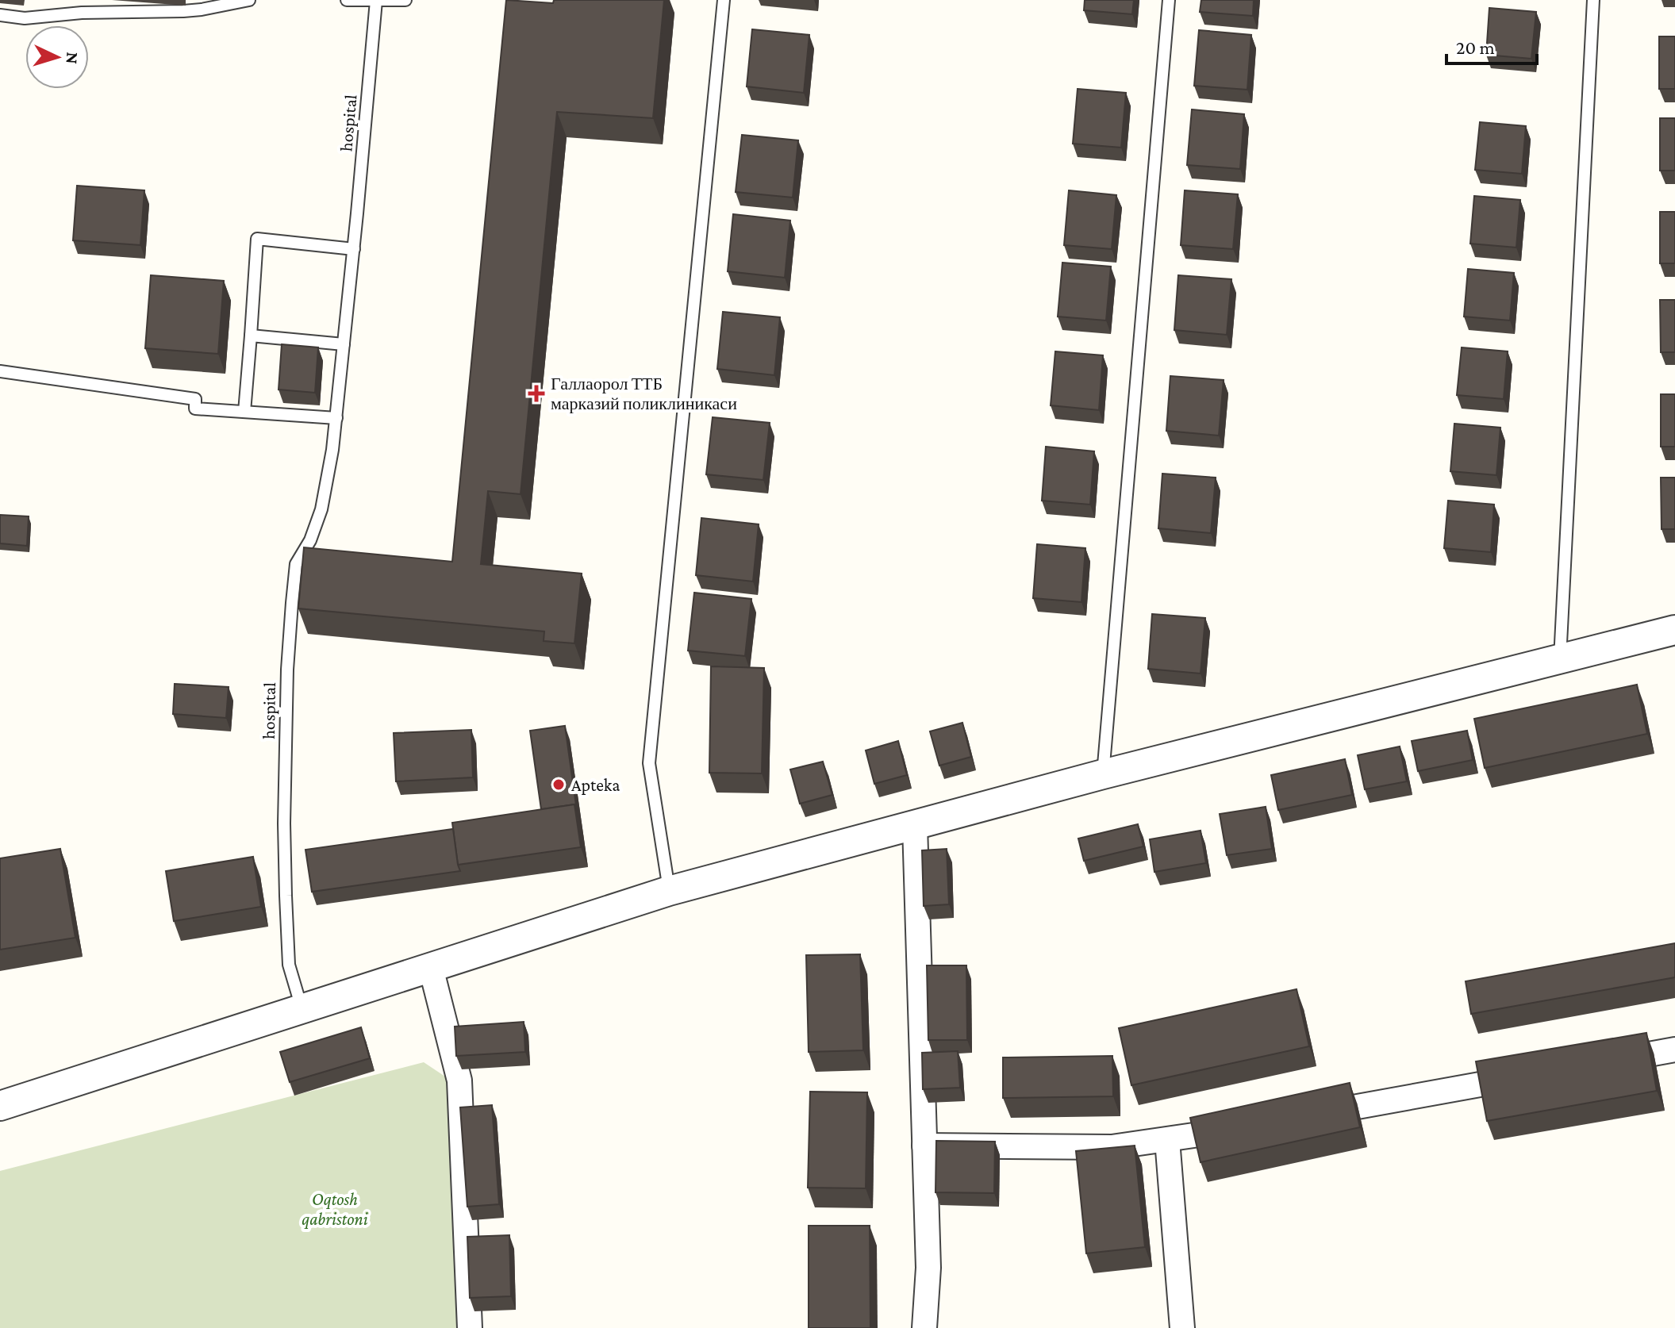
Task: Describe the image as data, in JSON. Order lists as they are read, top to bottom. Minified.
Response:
{"streets":{"lane":["hospital"]},"parks":["Oqtosh qabristoni"],"places":{"health":["Галлаорол ТТБ марказий поликлиникаси"],"other":["Apteka"]},"scale_bar":"20 m","north":"right"}
